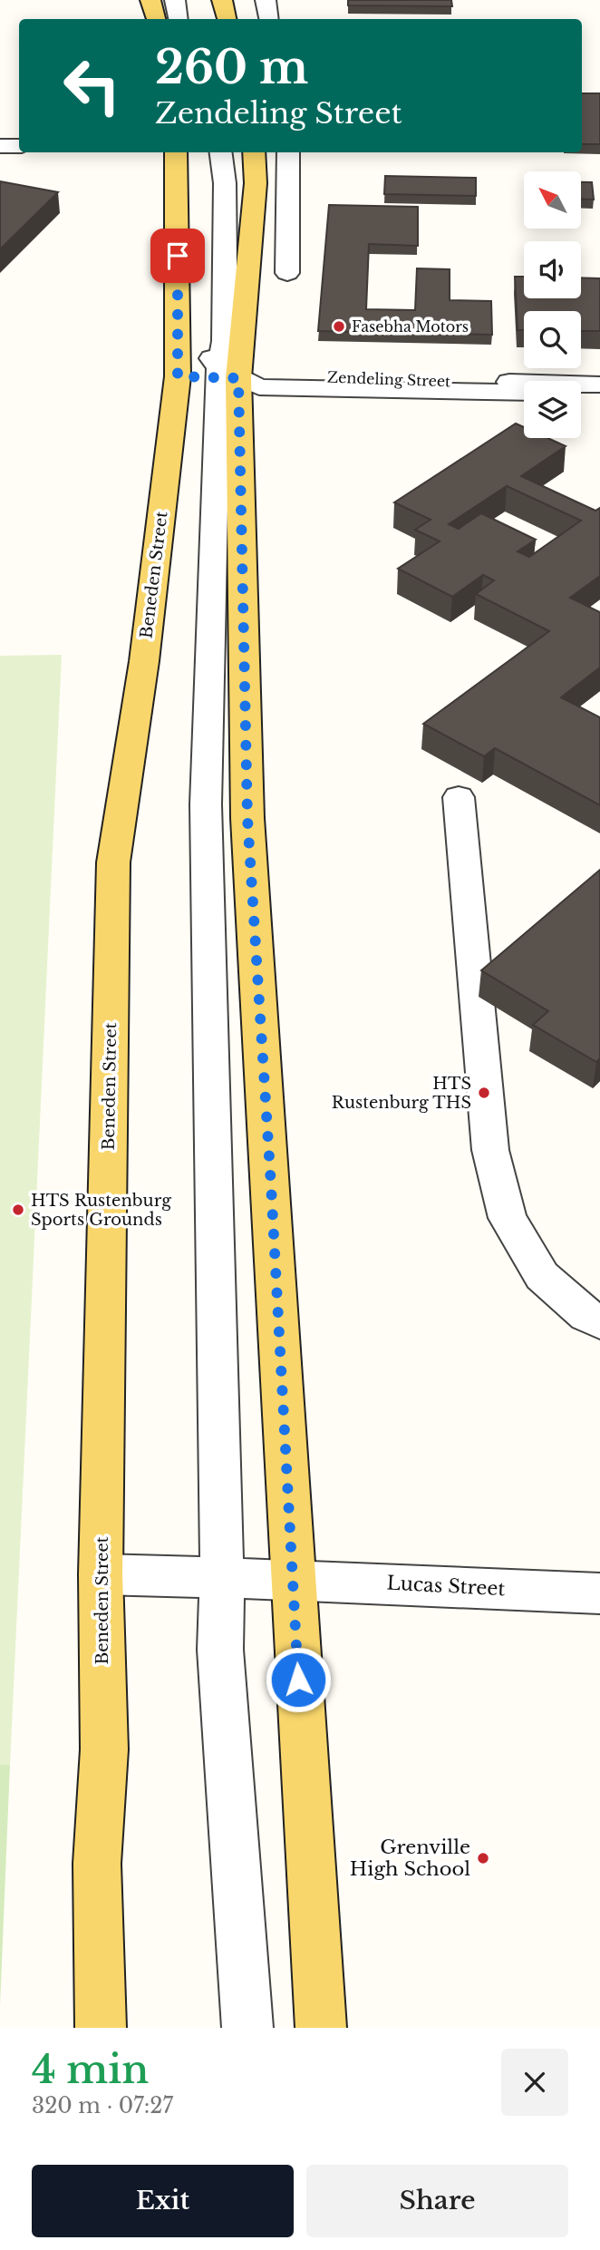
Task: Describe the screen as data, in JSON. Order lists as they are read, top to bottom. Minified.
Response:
{"streets":{"main road":["Beneden Street"],"street":["Zendeling Street","Lucas Street"]},"crossings":[["Zendeling Street","Beneden Street"],["Beneden Street","Lucas Street"]],"places":["Fasebha Motors","HTS Rustenburg THS","HTS Rustenburg Sports Grounds","Grenville High School"],"north":"top left","page":{"turn":["260 m","Zendeling Street"],"heading":["4 min","320 m · 07:27"],"buttons":["Exit","Share"]}}
